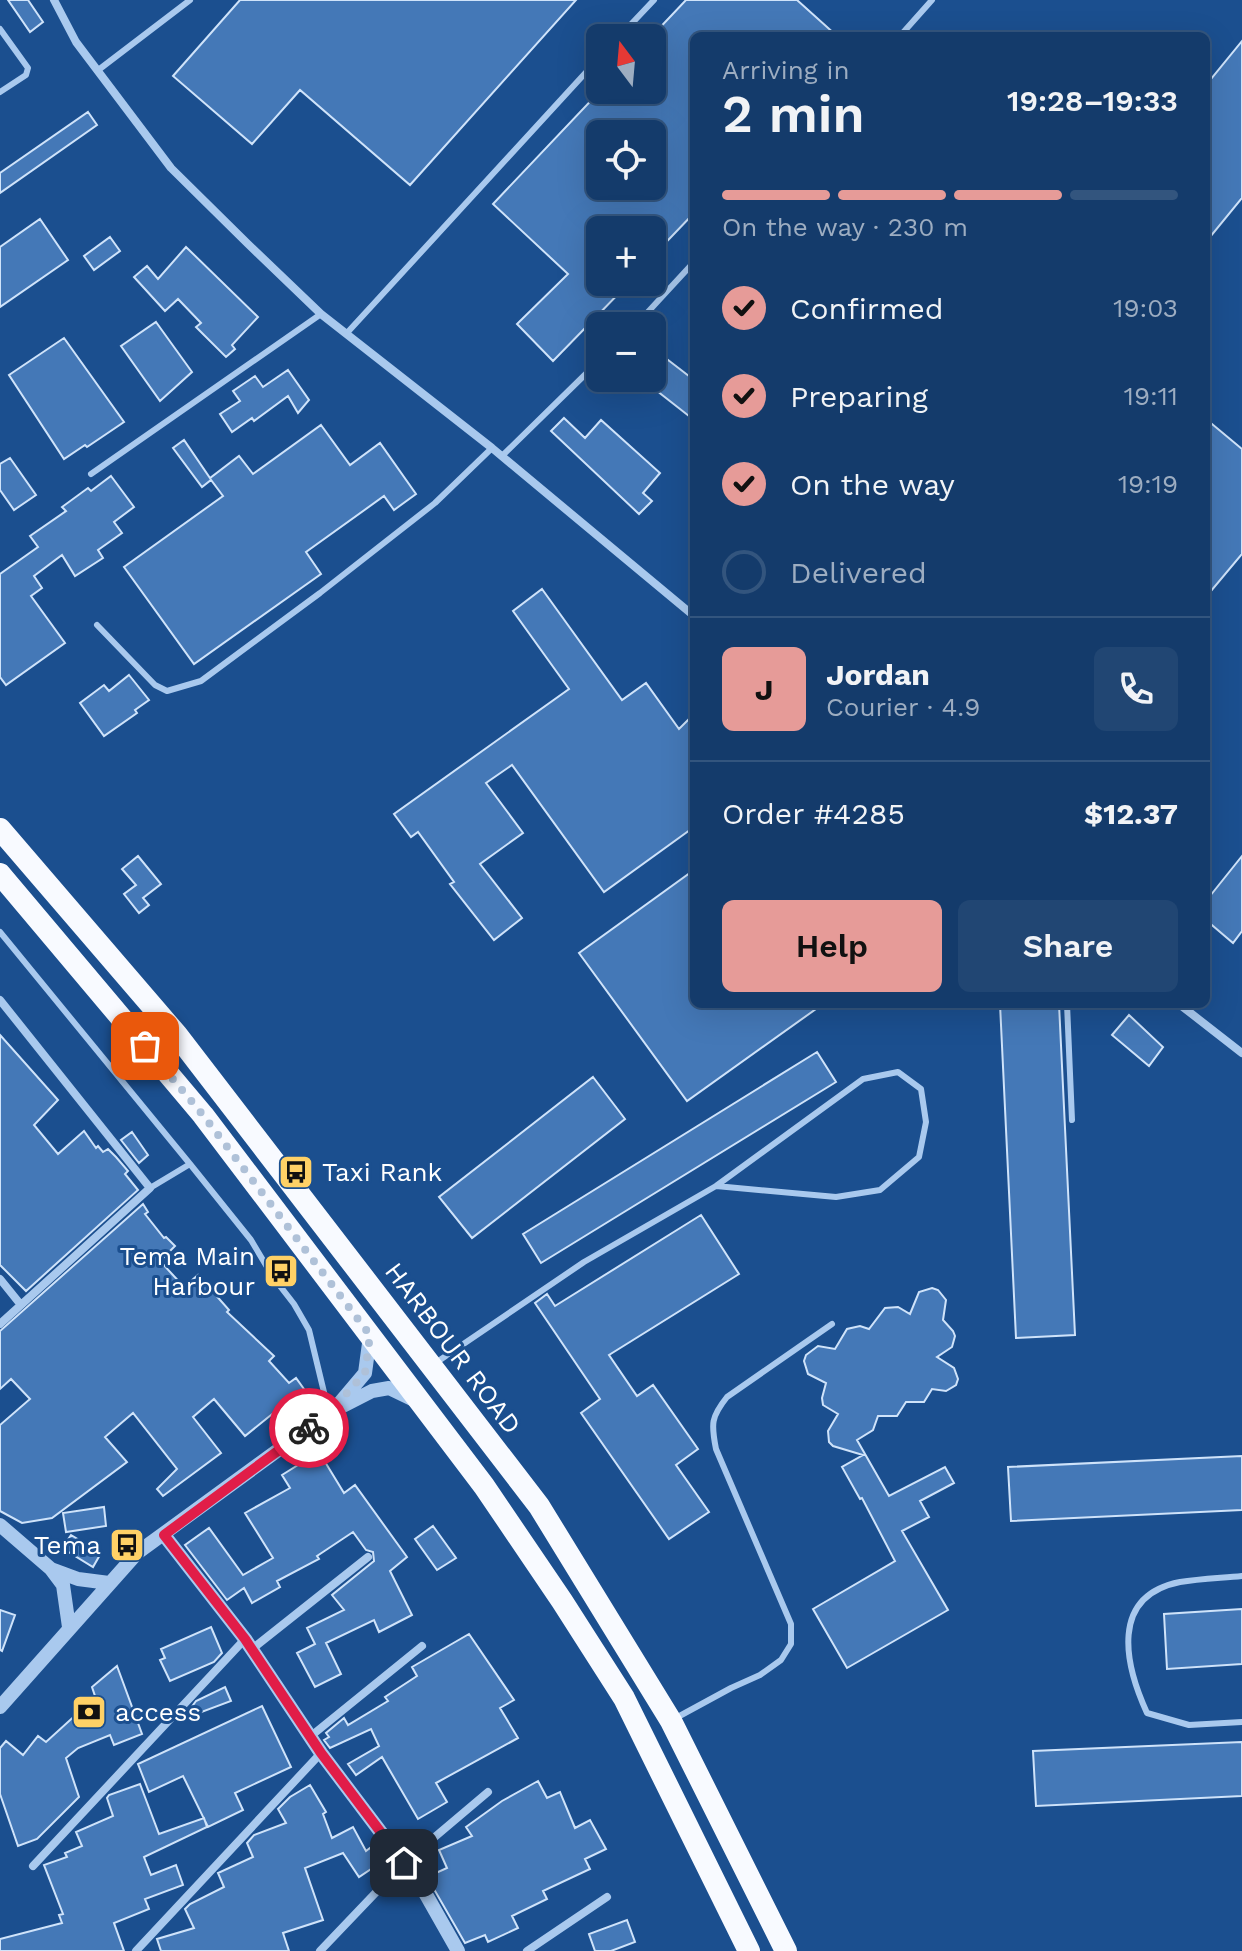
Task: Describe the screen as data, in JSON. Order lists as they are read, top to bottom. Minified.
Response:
{"streets":{"highway":["HARBOUR ROAD"]},"places":{"bus stop":["Taxi Rank","Tema Main Harbour","Tema"],"bank":["access"]},"north":"top","page":{"map_buttons":["+","−"],"heading":["2 min","Arriving in","19:28–19:33"],"panel":["Jordan","Courier · 4.9","Order #4285","$12.37"],"bar":"On the way · 230 m","list":[["Confirmed","19:03"],["Preparing","19:11"],["On the way","19:19"],"Delivered"],"round":"J","buttons":["Help","Share"]}}
